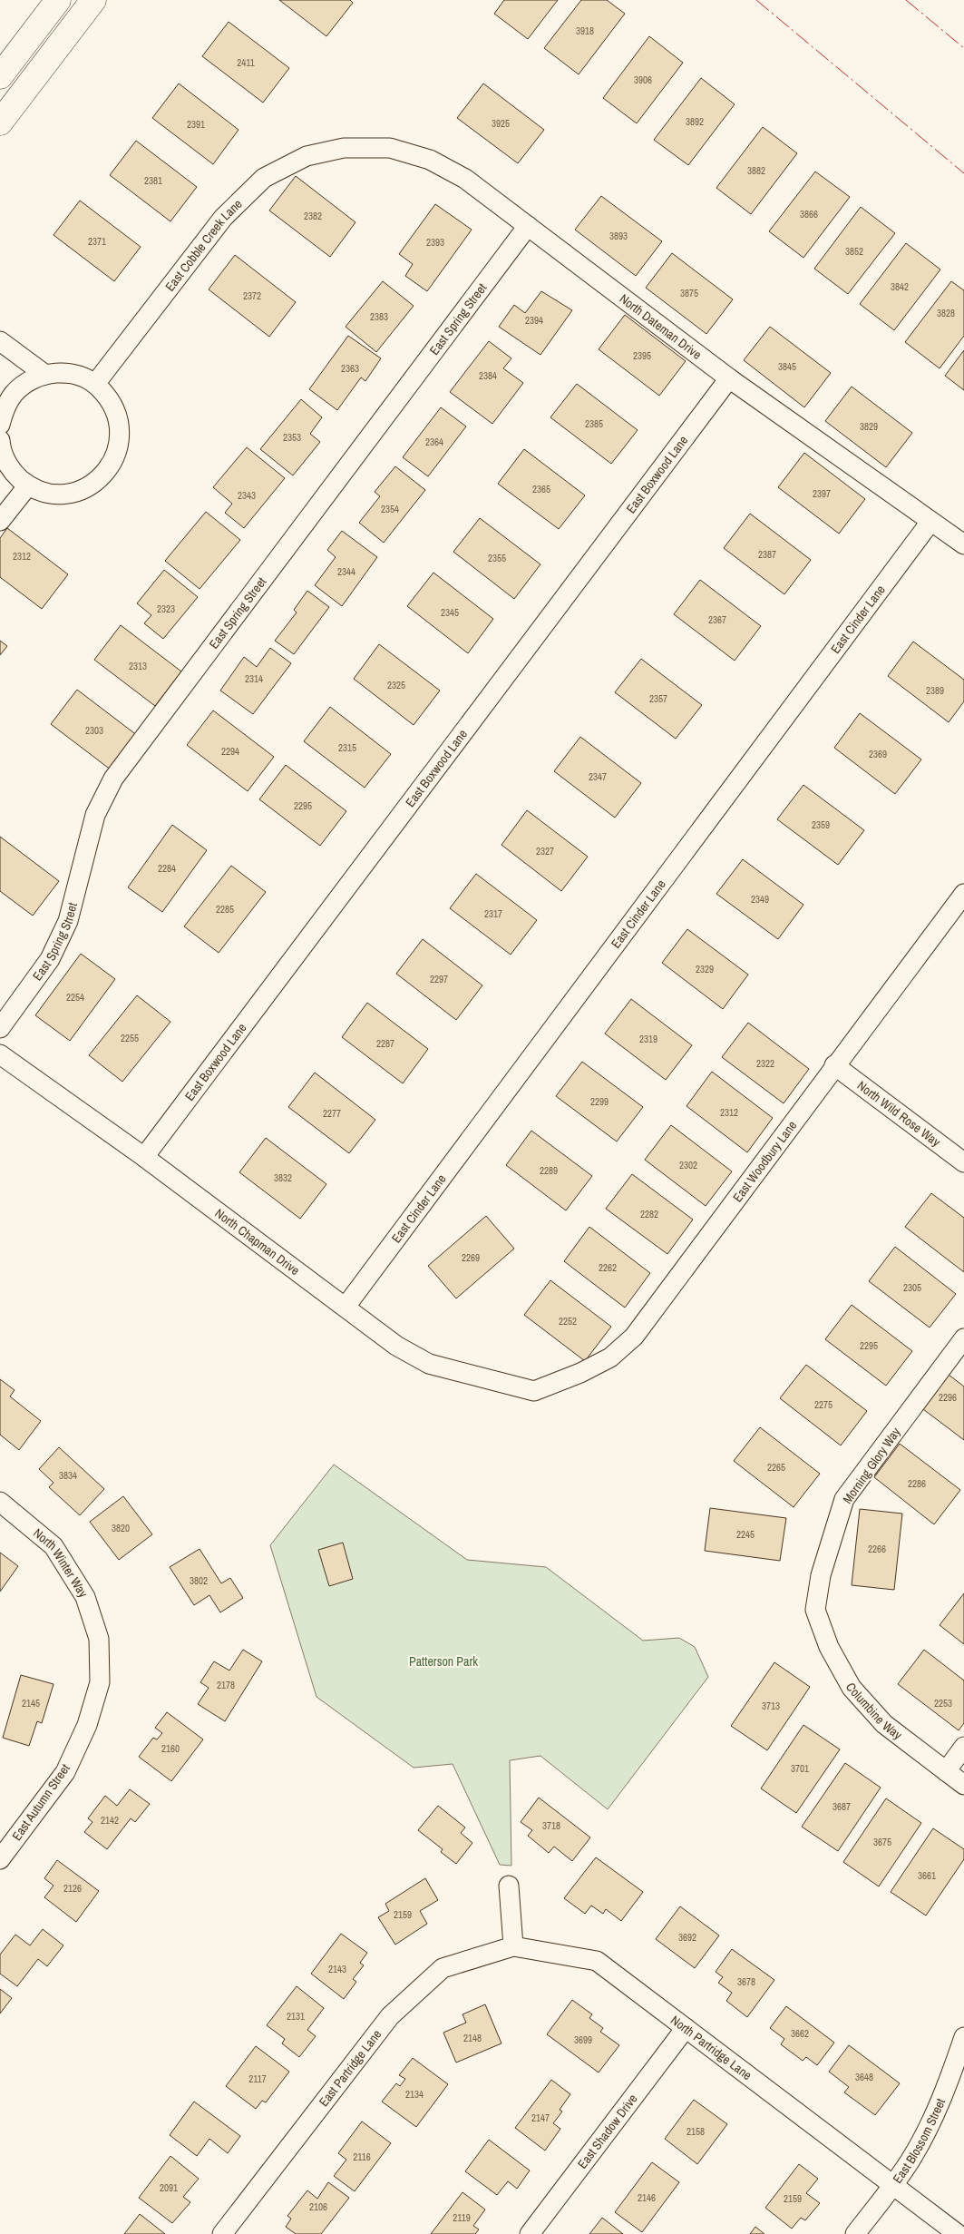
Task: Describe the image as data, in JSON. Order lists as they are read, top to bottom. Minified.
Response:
{"streets":{"street":["East Cobble Creek Lane","East Spring Street","North Dateman Drive","East Boxwood Lane","East Cinder Lane","North Wild Rose Way","East Woodbury Lane","North Chapman Drive","Morning Glory Way","North Winter Way","Columbine Way","East Autumn Street","North Partridge Lane","East Partridge Lane","East Shadow Drive","East Blossom Street"]},"crossings":[["East Cobble Creek Lane","North Dateman Drive"],["East Spring Street","North Dateman Drive"],["North Dateman Drive","East Boxwood Lane"],["North Dateman Drive","East Cinder Lane"],["East Boxwood Lane","North Chapman Drive"],["East Cinder Lane","North Chapman Drive"],["North Wild Rose Way","East Woodbury Lane"],["East Woodbury Lane","North Chapman Drive"],["Morning Glory Way","Columbine Way"],["North Winter Way","East Autumn Street"],["North Partridge Lane","East Partridge Lane"],["North Partridge Lane","East Shadow Drive"],["North Partridge Lane","East Blossom Street"]],"parks":["Patterson Park"],"house_numbers":["3918","2411","3906","3892","3925","2391","3882","2381","3866","2382","3893","2371","2393","3852","3842","3875","2372","3828","2383","2394","2395","3845","2363","2384","2385","3829","2353","2364","2365","2397","2343","2354","2387","2312","2355","2344","2323","2345","2367","2313","2314","2325","2389","2357","2303","2315","2294","2369","2347","2295","2359","2327","2284","2349","2285","2317","2329","2297","2254","2255","2319","2287","2322","2299","2312","2277","2302","2289","3832","2282","2269","2262","2305","2252","2295","2296","2275","2265","3834","2286","3820","2245","2266","3802","2178","2145","2253","3713","2160","3701","3687","2142","3718","3675","3661","2126","2159","3692","2143","3678","2131","3662","2148","3699","3648","2117","2134","2147","2158","2116","2091","2146","2159","2106","2119"]}
